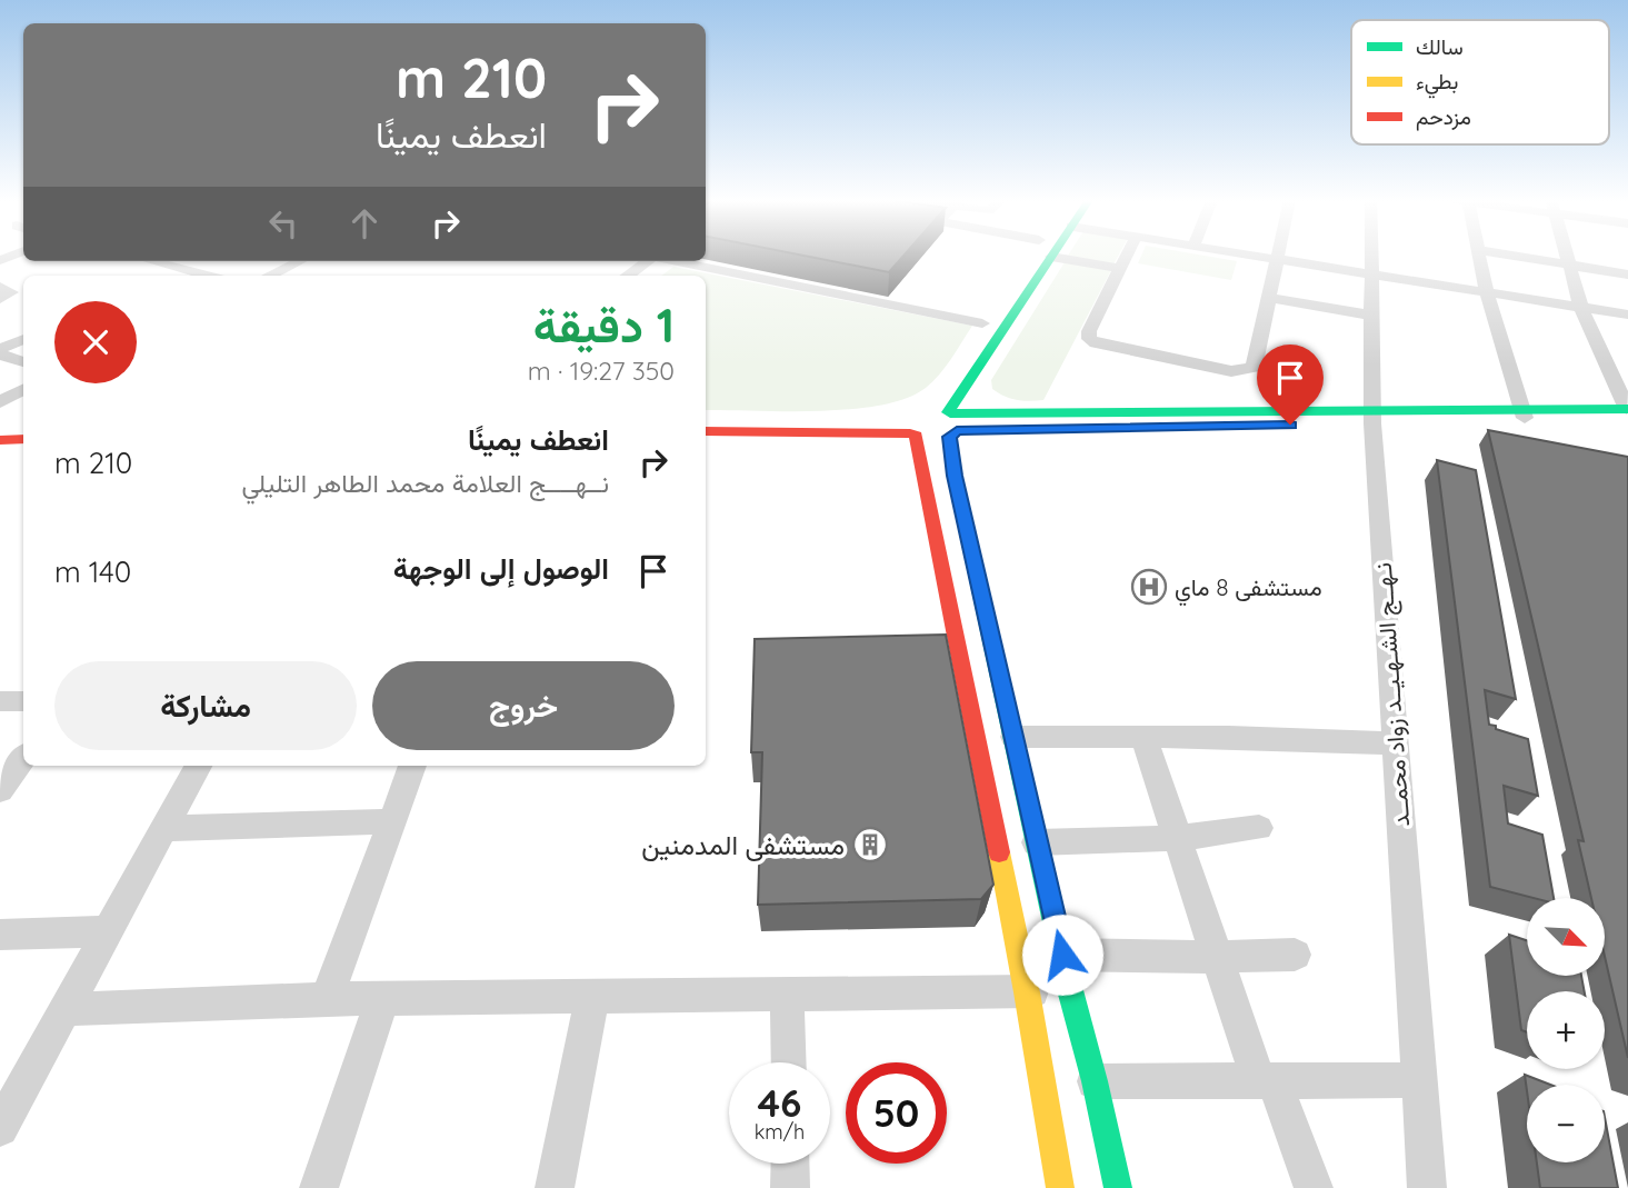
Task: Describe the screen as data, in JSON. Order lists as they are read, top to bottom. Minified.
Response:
{"streets":{"street":["نـهــج الشـهـيــد زواد محمــد"]},"places":{"hospital":["مستشفى 8 ماي"],"building":["مستشفى المدمنين"]},"legend":["سالك","بطيء","مزدحم"],"north":"bottom right","page":{"turn":["210 m","انعطف يمينًا"],"heading":["1 دقيقة","350 m · 19:27"],"list":[{"name":"انعطف يمينًا","note":"نــهــــج العلامة محمد الطاهر التليلي","value":"210 m"},{"name":"الوصول إلى الوجهة","value":"140 m"}],"buttons":["خروج","مشاركة"],"map_buttons":["+","−"],"speed":"46 km/h","limit":"50"}}
